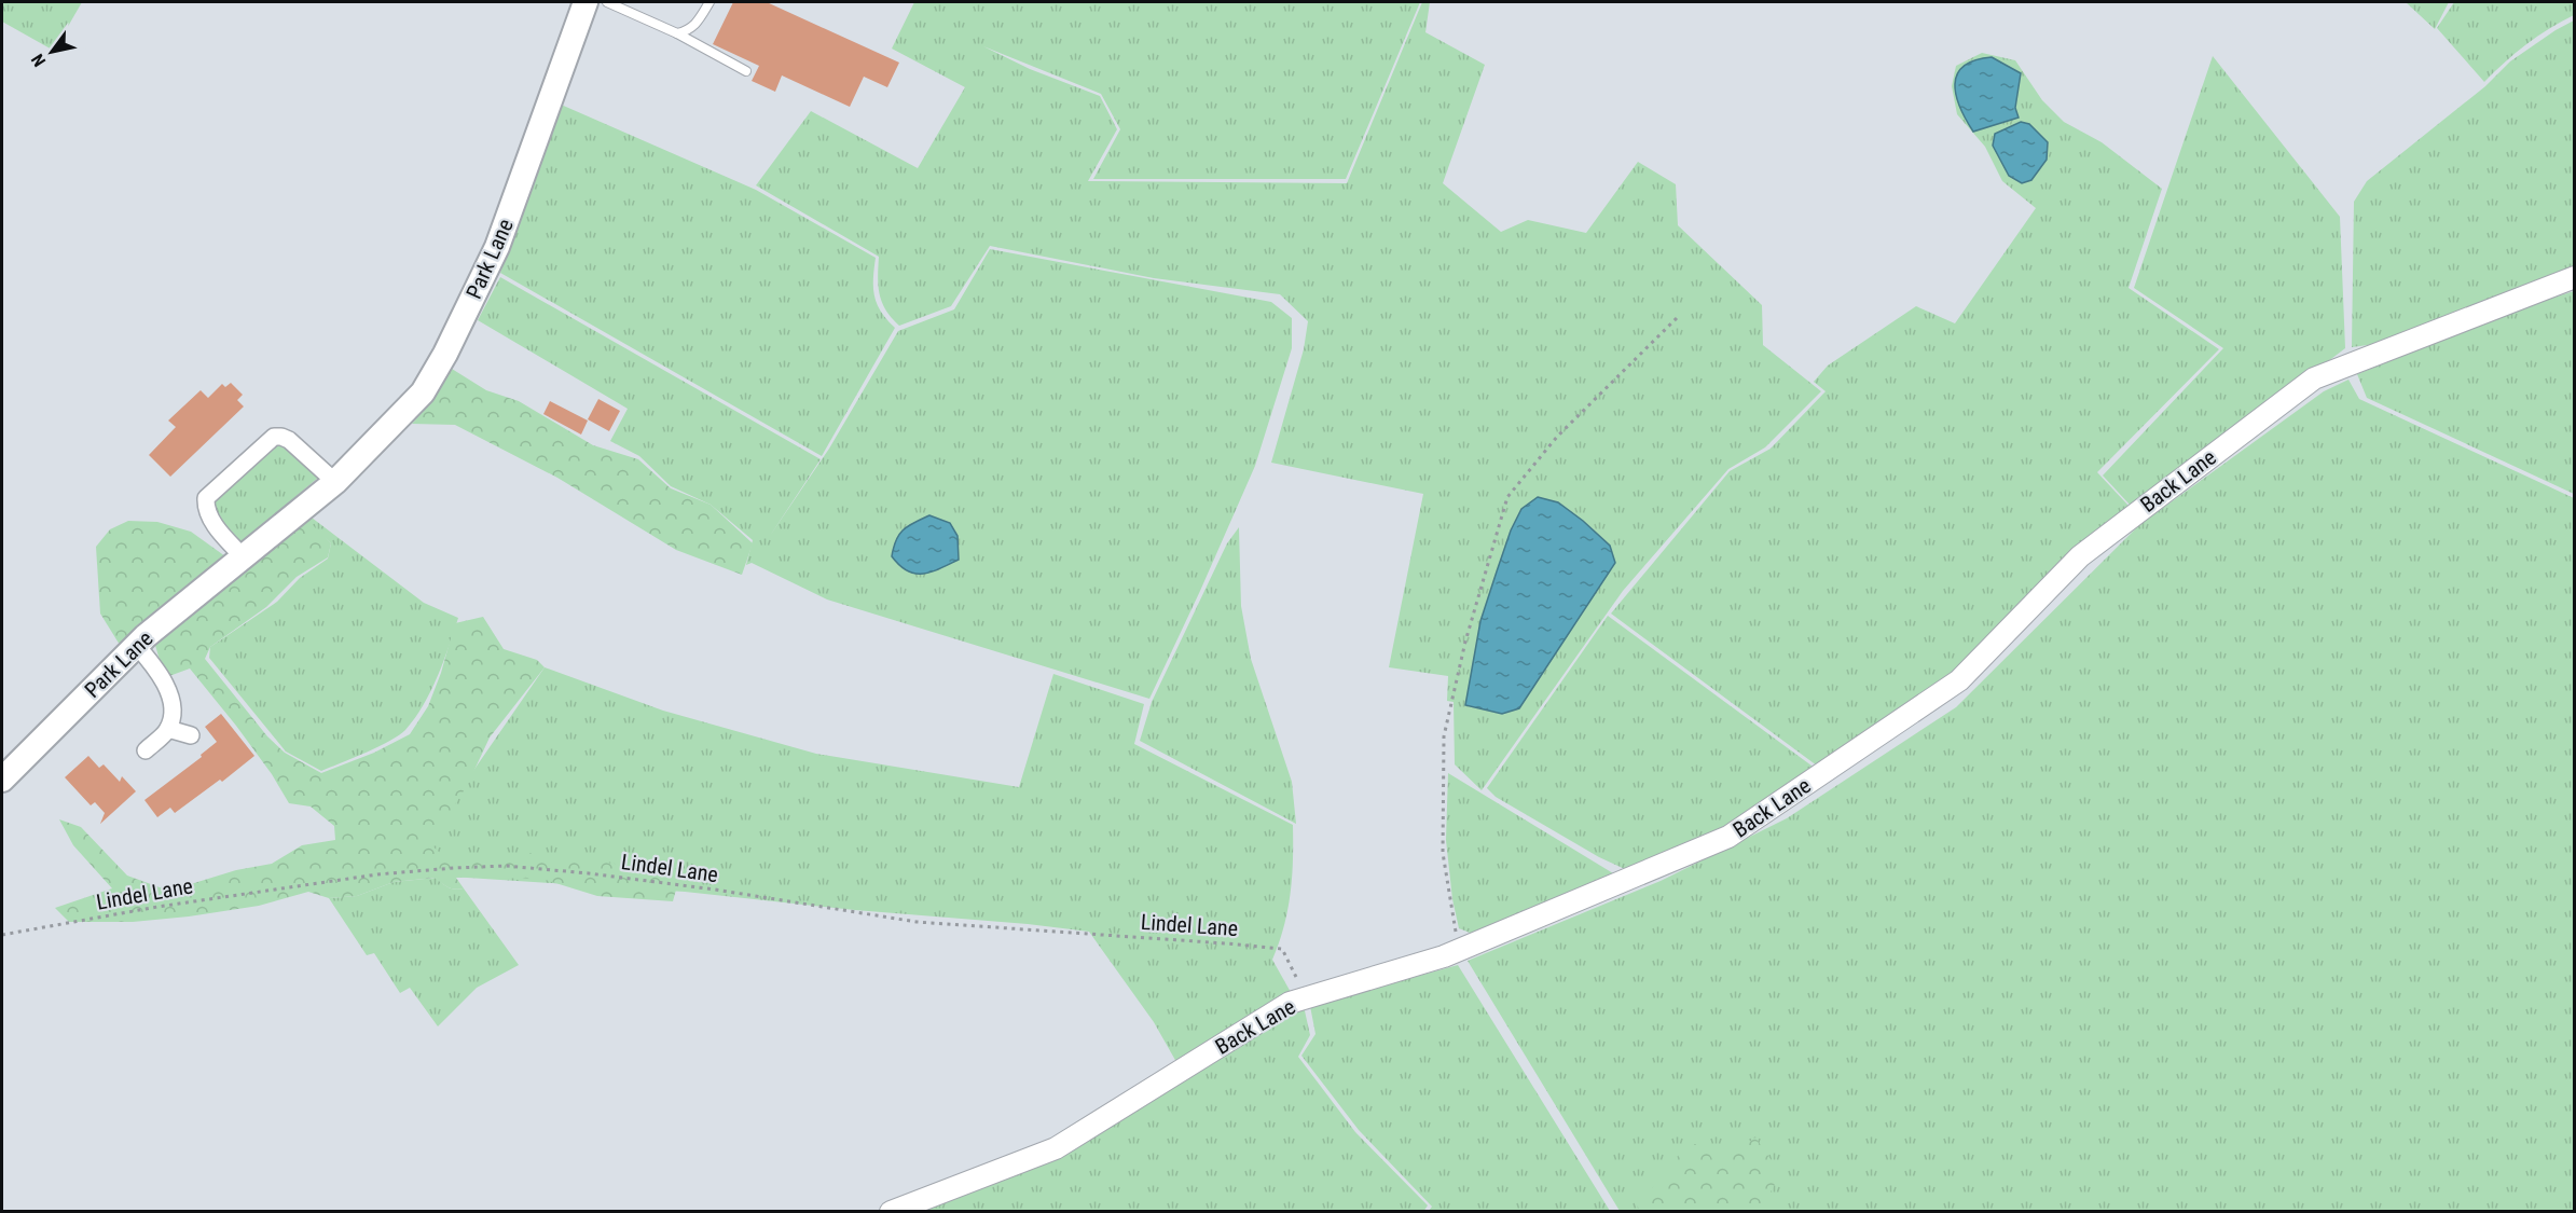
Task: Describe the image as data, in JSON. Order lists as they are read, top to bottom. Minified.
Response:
{"streets":{"main road":["Park Lane"],"street":["Back Lane"],"path":["Lindel Lane"]},"crossings":[["Back Lane","Lindel Lane"]],"north":"bottom left"}
